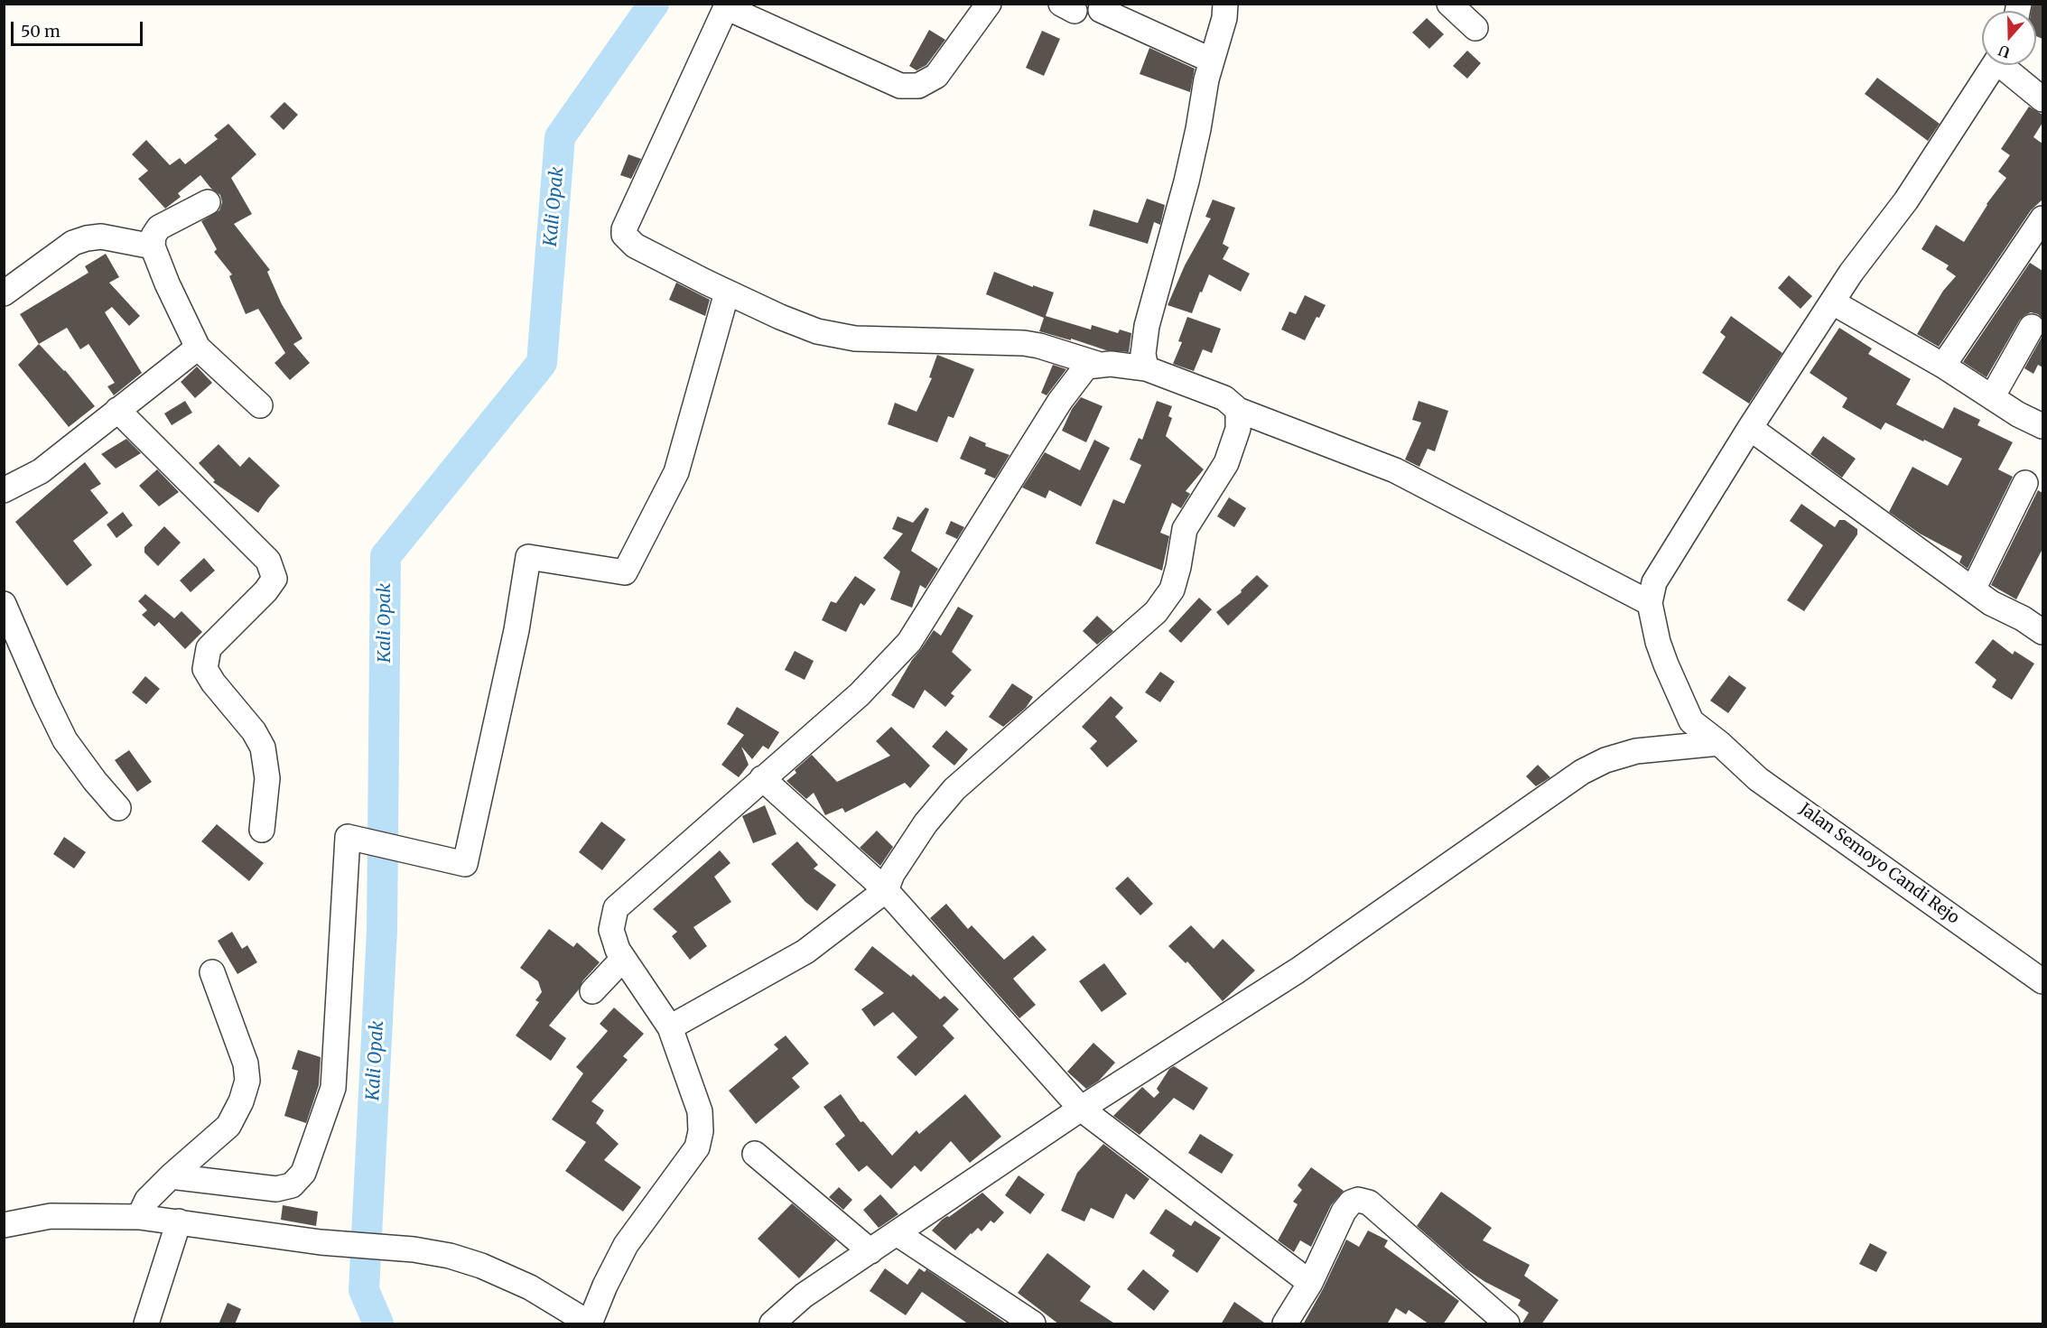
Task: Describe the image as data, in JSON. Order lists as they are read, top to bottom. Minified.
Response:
{"streets":{"street":["Jalan Semoyo Candi Rejo"]},"water":["Kali Opak"],"scale_bar":"50 m","north":"bottom"}
